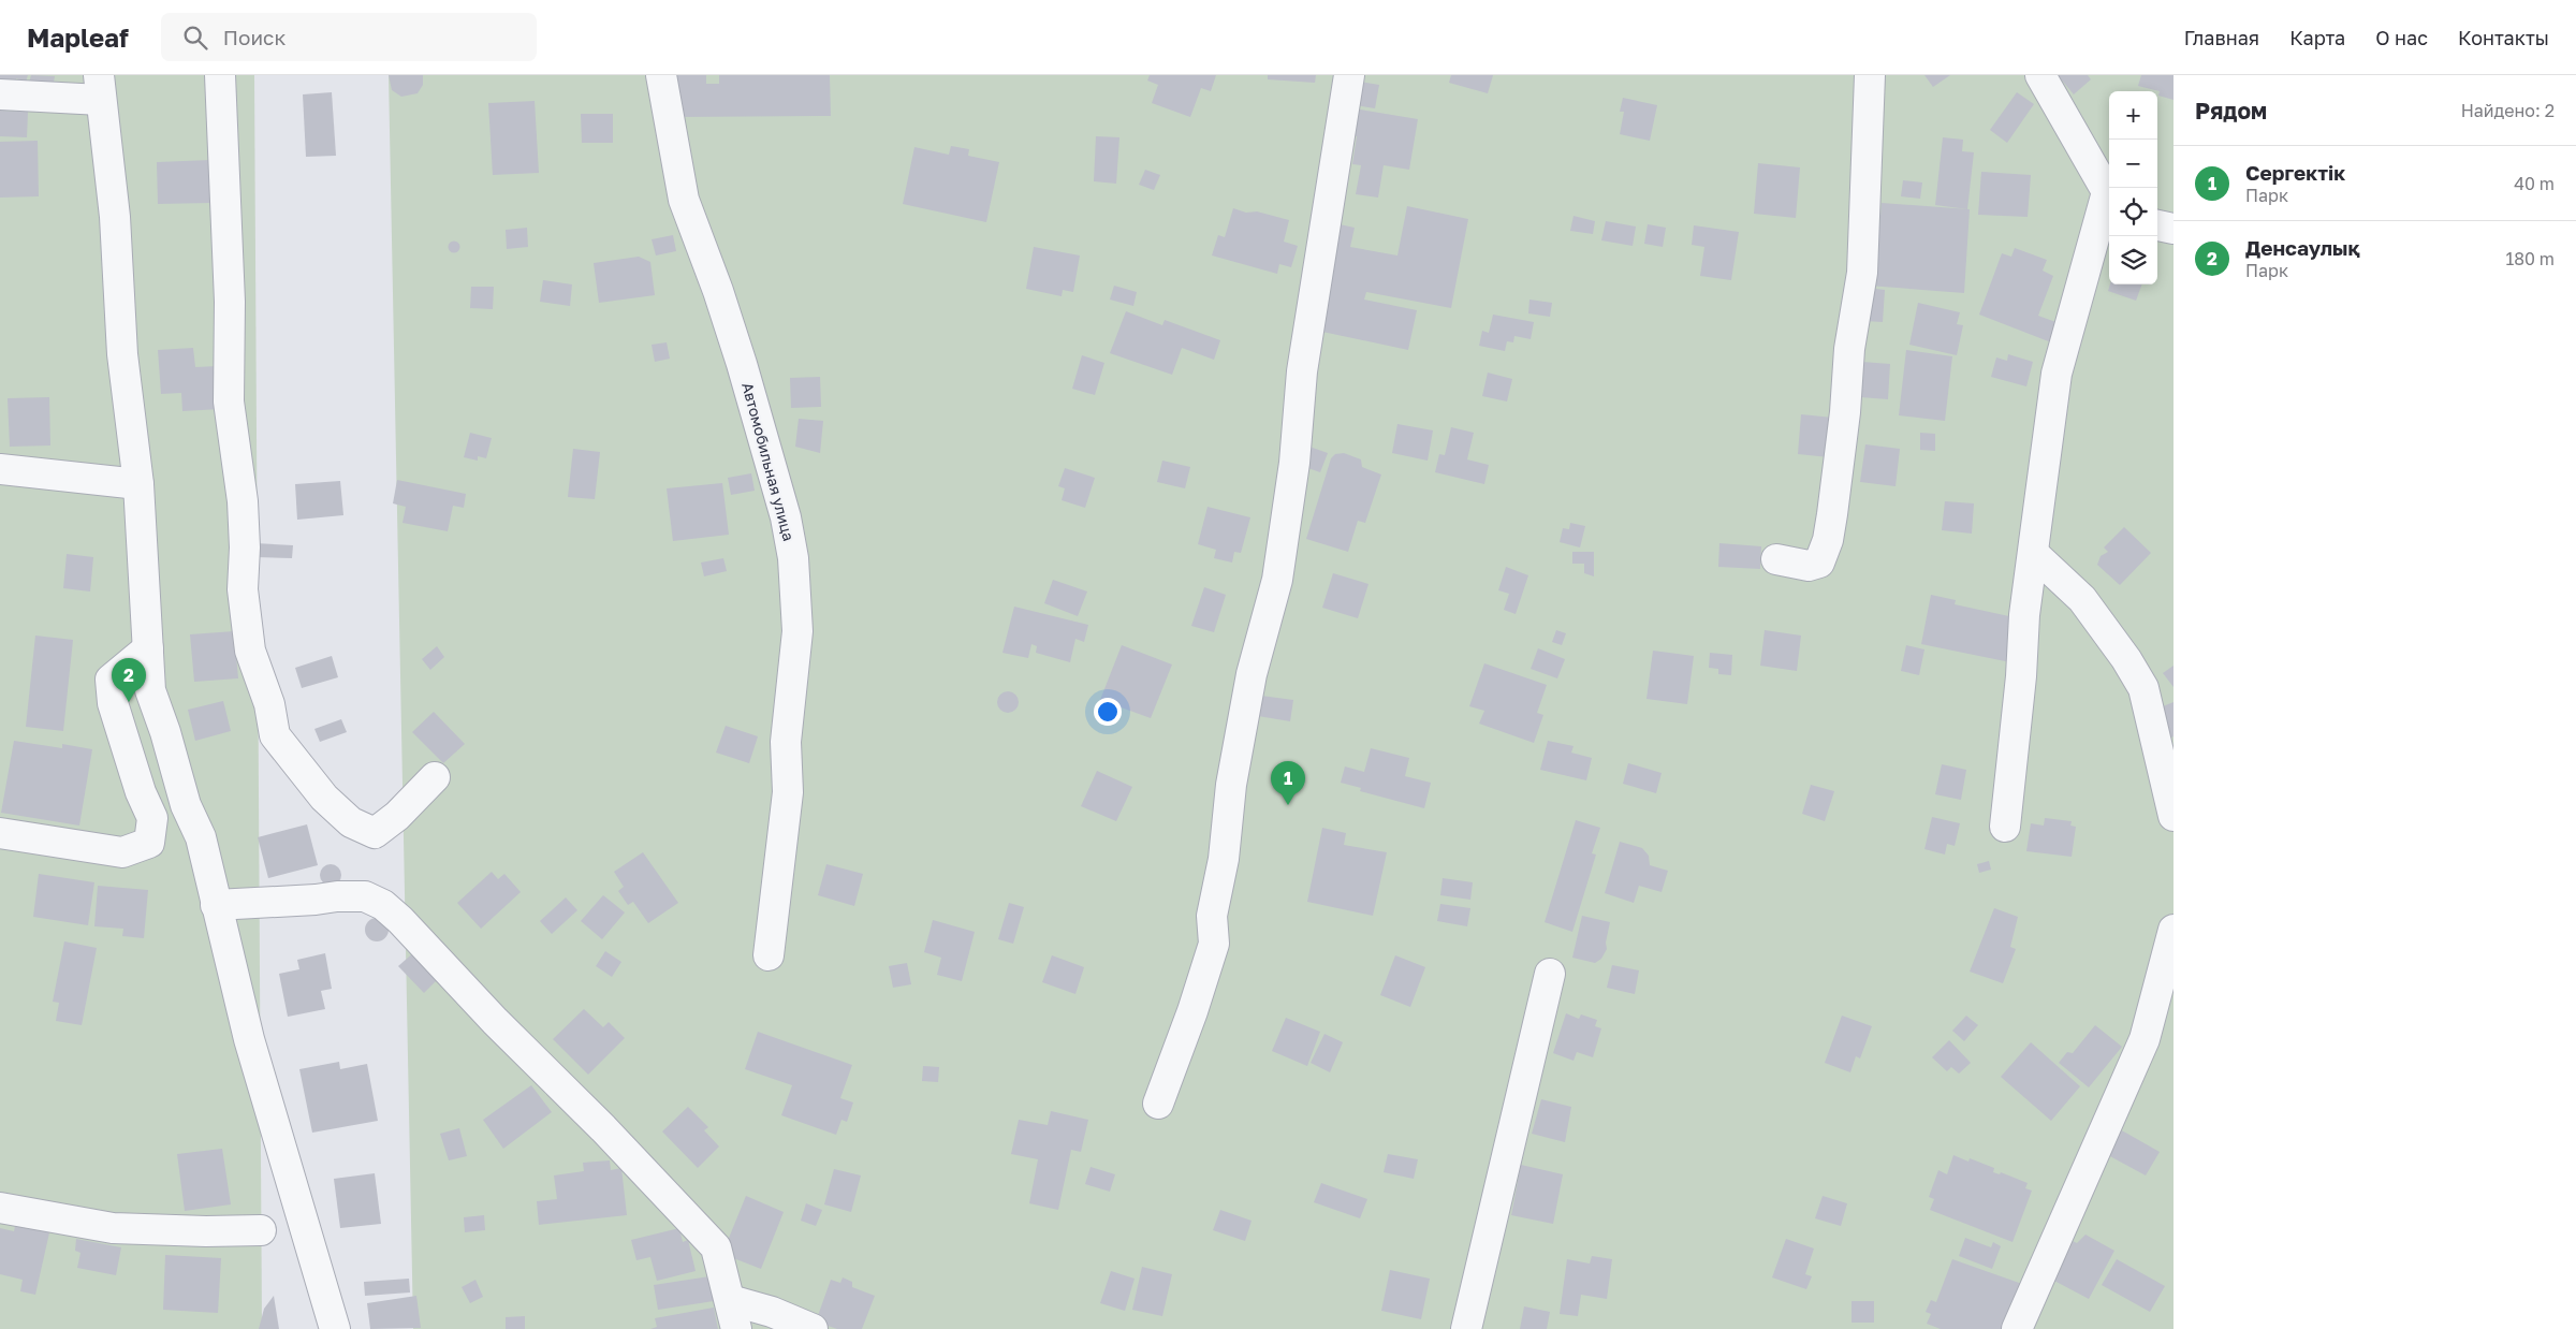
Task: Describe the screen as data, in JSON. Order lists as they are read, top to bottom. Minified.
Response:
{"streets":{"street":["Автомобильная улица"]},"page":{"header":"Mapleaf","search":"Поиск","nav":["Главная","Карта","О нас","Контакты"],"heading":["Рядом","Найдено: 2"],"map_buttons":["+","−"],"list":[{"mark":"1","name":"Сергектік","note":"Парк","value":"40 m"},{"mark":"2","name":"Денсаулық","note":"Парк","value":"180 m"}],"pins":["2","1"]}}
